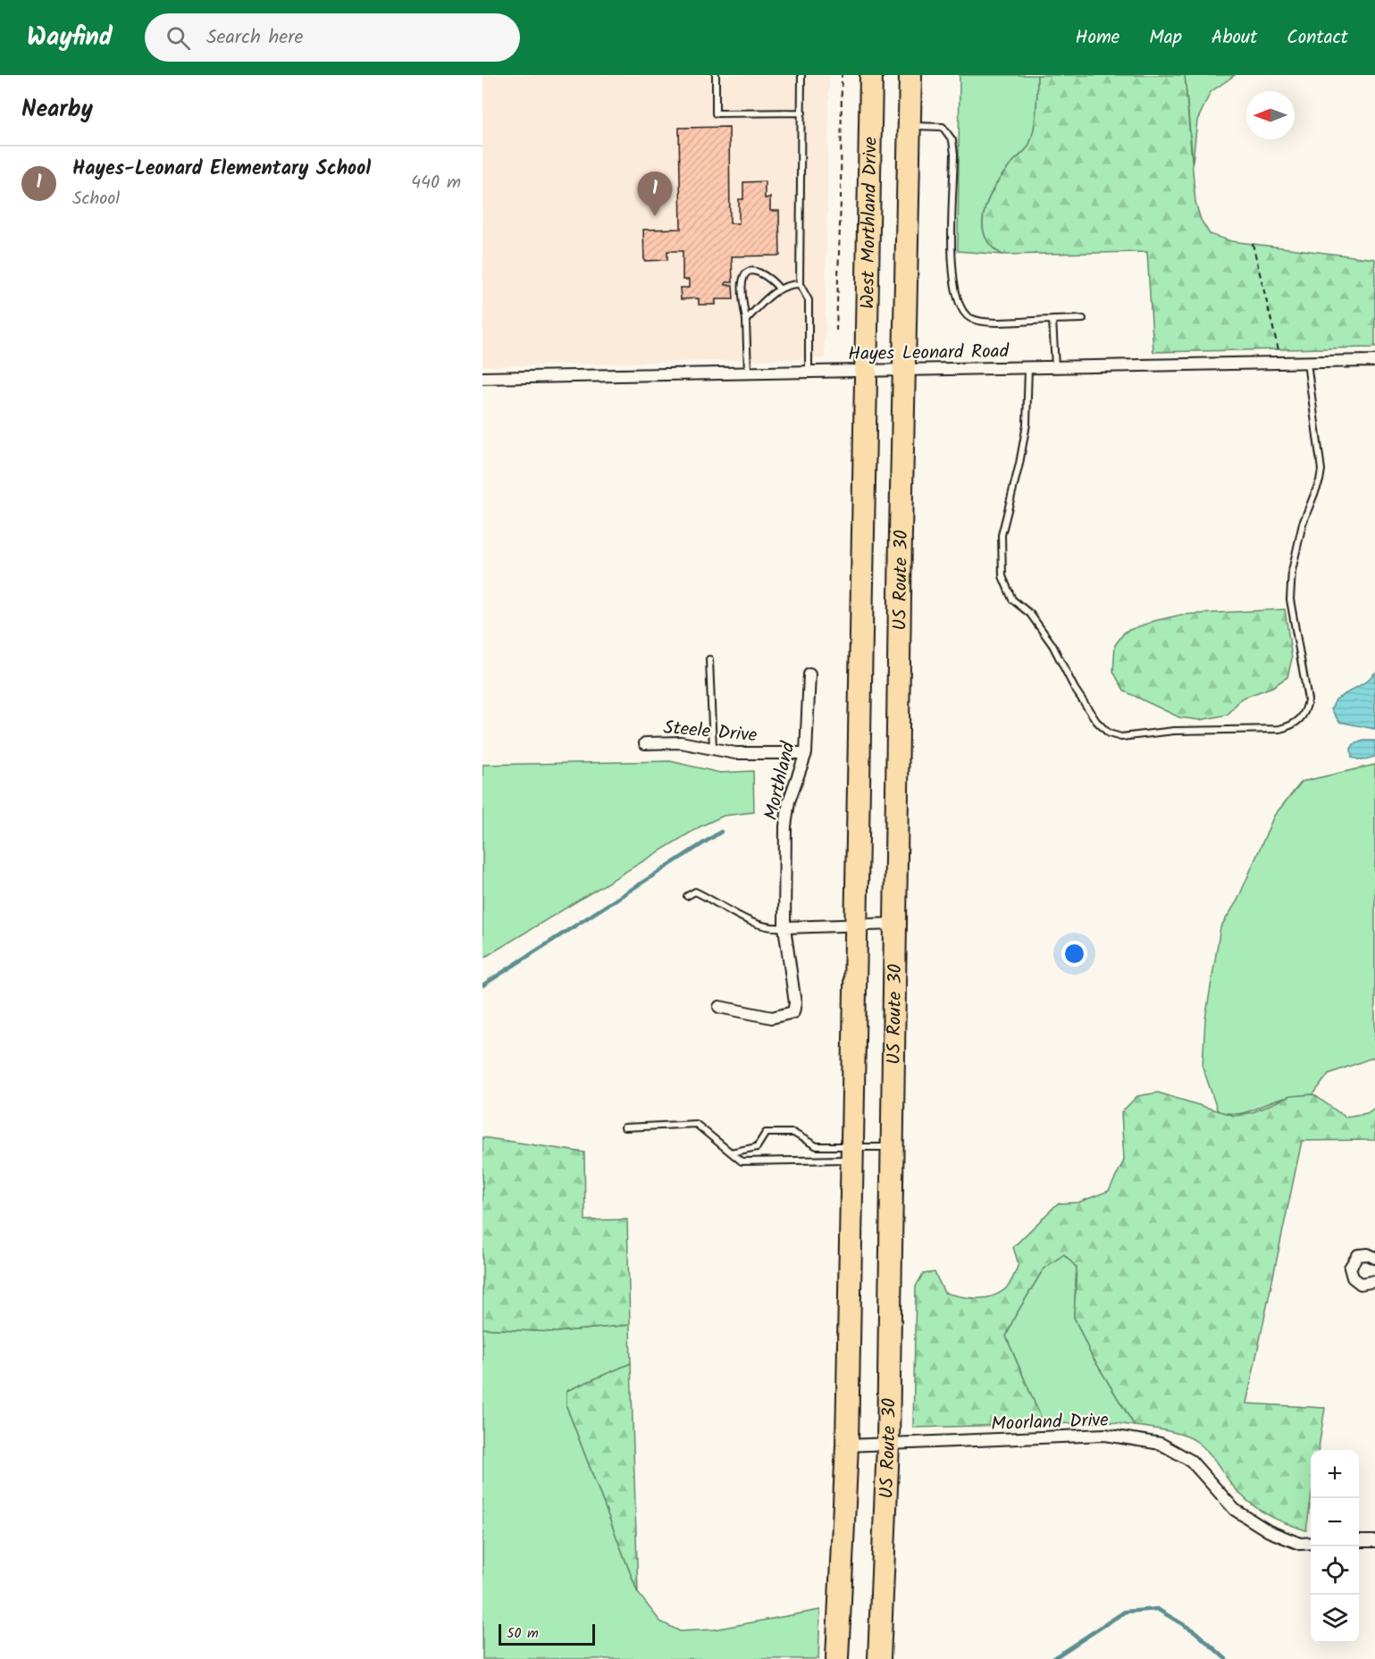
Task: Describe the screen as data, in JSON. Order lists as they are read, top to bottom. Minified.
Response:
{"streets":{"highway":["West Morthland Drive","US Route 30"],"street":["Hayes Leonard Road","Steele Drive","Morthland","Moorland Drive"]},"crossings":[["West Morthland Drive","Hayes Leonard Road"],["West Morthland Drive","US Route 30"],["West Morthland Drive","Moorland Drive"],["Hayes Leonard Road","US Route 30"],["US Route 30","Moorland Drive"],["Steele Drive","Morthland"]],"scale_bar":"50 m","north":"left","page":{"header":"Wayfind","search":"Search here","nav":["Home","Map","About","Contact"],"heading":"Nearby","list":[{"mark":"1","name":"Hayes-Leonard Elementary School","note":"School","value":"440 m"}],"pins":"1","map_buttons":["+","−"],"scale":"50 m"}}
